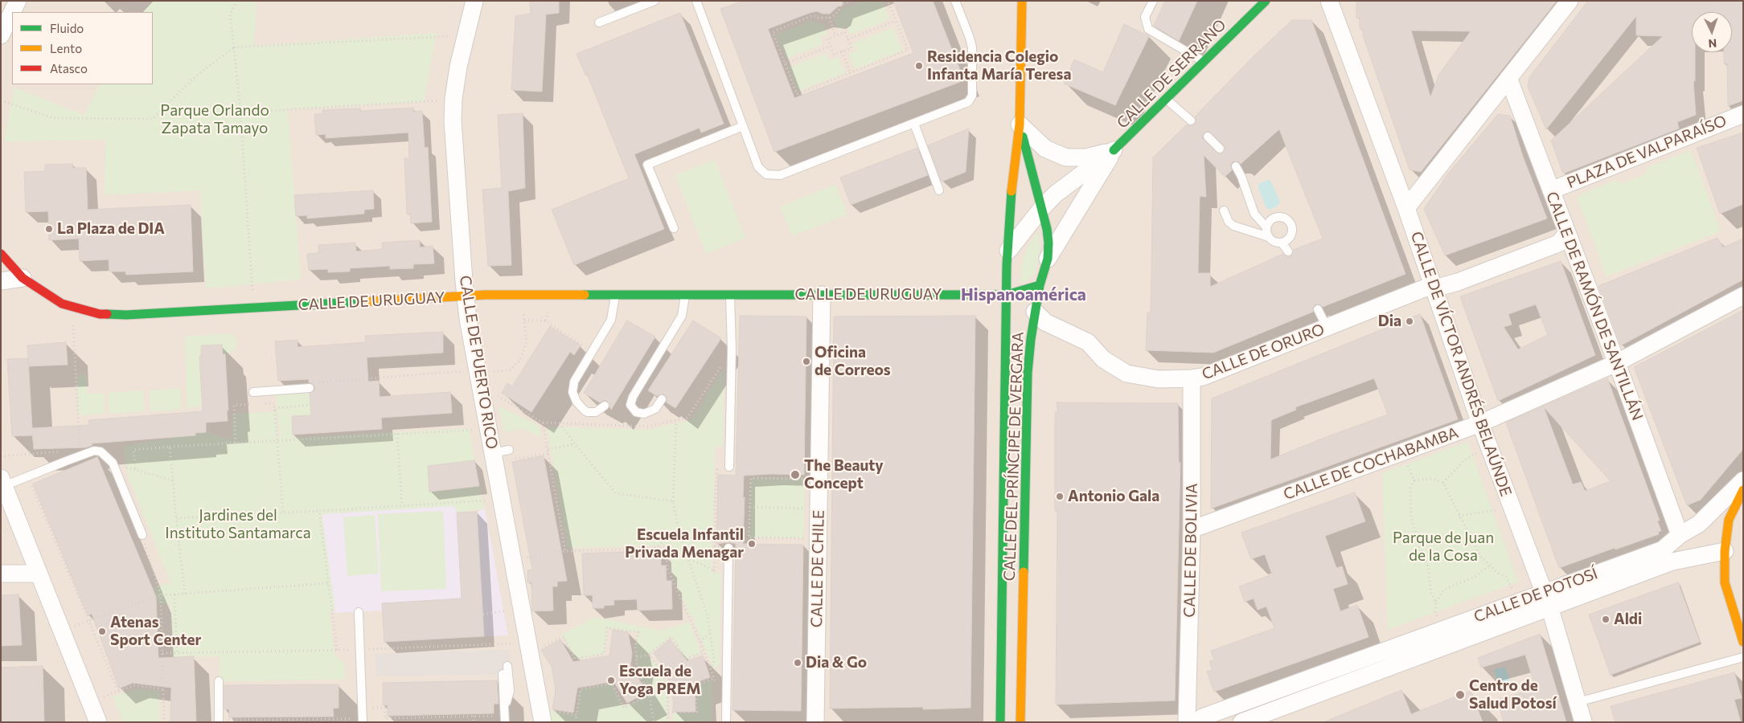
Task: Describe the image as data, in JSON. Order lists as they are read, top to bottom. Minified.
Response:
{"streets":{"street":["CALLE DE SERRANO","PLAZA DE VALPARAÍSO","CALLE DE URUGUAY","CALLE DE RAMÓN DE SANTILLÁN","CALLE DE ORURO","CALLE DE PUERTO RICO","CALLE DE VÍCTOR ANDRÉS BELAÚNDE","CALLE DEL PRÍNCIPE DE VERGARA","CALLE DE COCHABAMBA","CALLE DE BOLIVIA","CALLE DE CHILE","CALLE DE POTOSÍ"]},"crossings":[["PLAZA DE VALPARAÍSO","CALLE DE RAMÓN DE SANTILLÁN"],["CALLE DE URUGUAY","CALLE DE PUERTO RICO"],["CALLE DE URUGUAY","CALLE DEL PRÍNCIPE DE VERGARA"],["CALLE DE URUGUAY","CALLE DE CHILE"],["CALLE DE RAMÓN DE SANTILLÁN","CALLE DE ORURO"],["CALLE DE RAMÓN DE SANTILLÁN","CALLE DE COCHABAMBA"],["CALLE DE RAMÓN DE SANTILLÁN","CALLE DE POTOSÍ"],["CALLE DE ORURO","CALLE DE VÍCTOR ANDRÉS BELAÚNDE"],["CALLE DE ORURO","CALLE DEL PRÍNCIPE DE VERGARA"],["CALLE DE ORURO","CALLE DE BOLIVIA"],["CALLE DE VÍCTOR ANDRÉS BELAÚNDE","CALLE DE COCHABAMBA"],["CALLE DE VÍCTOR ANDRÉS BELAÚNDE","CALLE DE POTOSÍ"],["CALLE DE COCHABAMBA","CALLE DE BOLIVIA"]],"districts":["Hispanoamérica"],"parks":["Parque Orlando Zapata Tamayo","Jardines del Instituto Santamarca","Parque de Juan de la Cosa"],"places":["Residencia Colegio Infanta María Teresa","La Plaza de DIA","Dia","Oficina de Correos","The Beauty Concept","Antonio Gala","Escuela Infantil Privada Menagar","Aldi","Atenas Sport Center","Dia & Go","Escuela de Yoga PREM","Centro de Salud Potosí"],"legend":["Fluido","Lento","Atasco"],"north":"bottom"}
